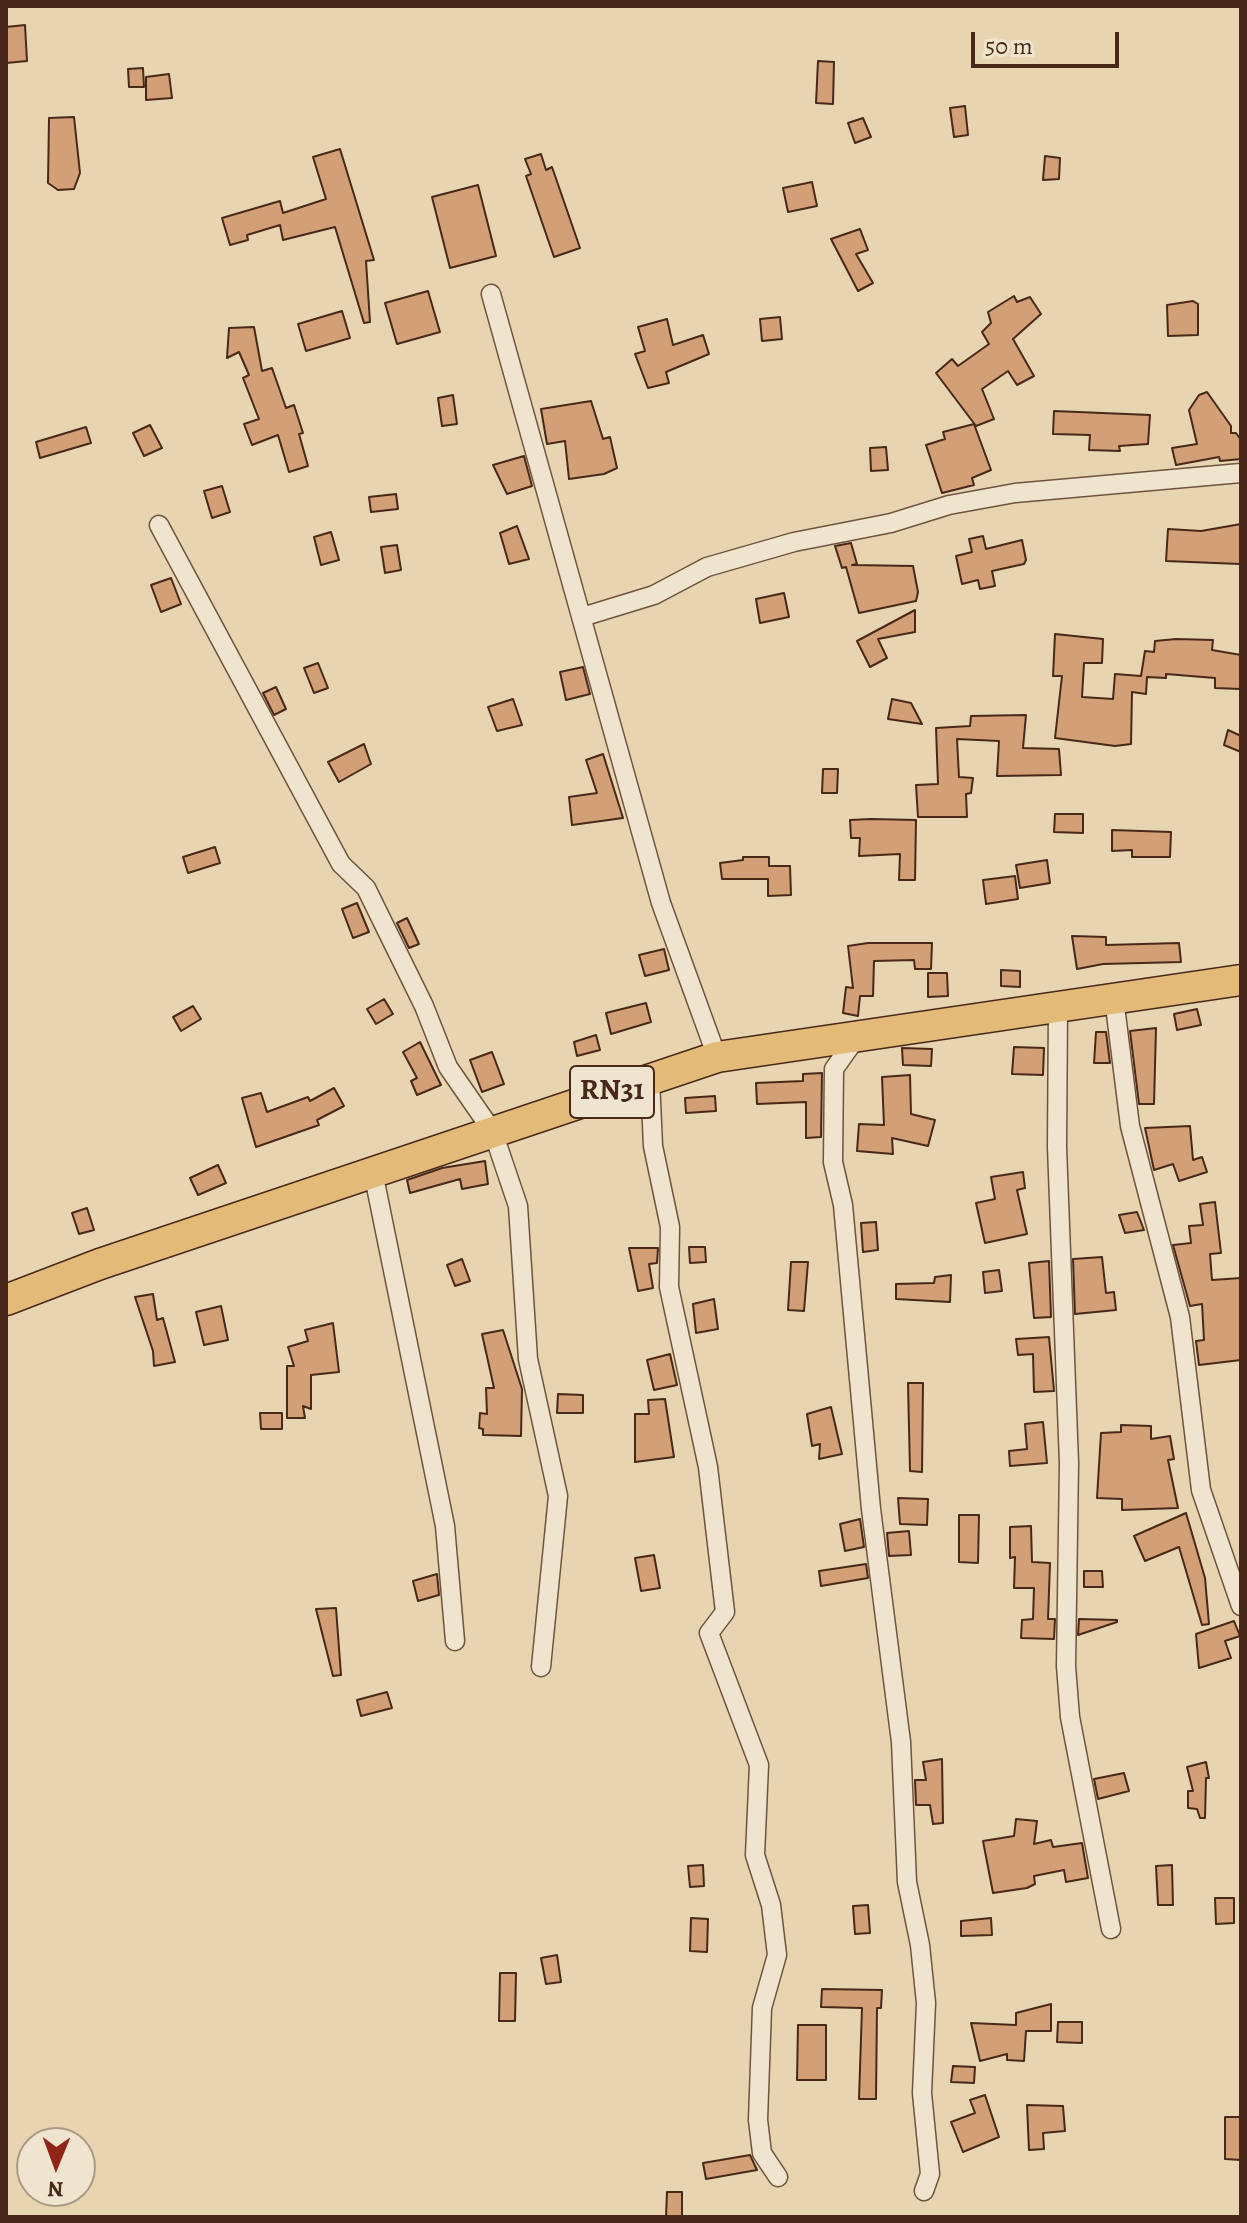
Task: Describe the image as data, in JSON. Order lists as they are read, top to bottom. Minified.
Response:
{"streets":{"main road":["RN31"]},"scale_bar":"50 m","north":"bottom"}
